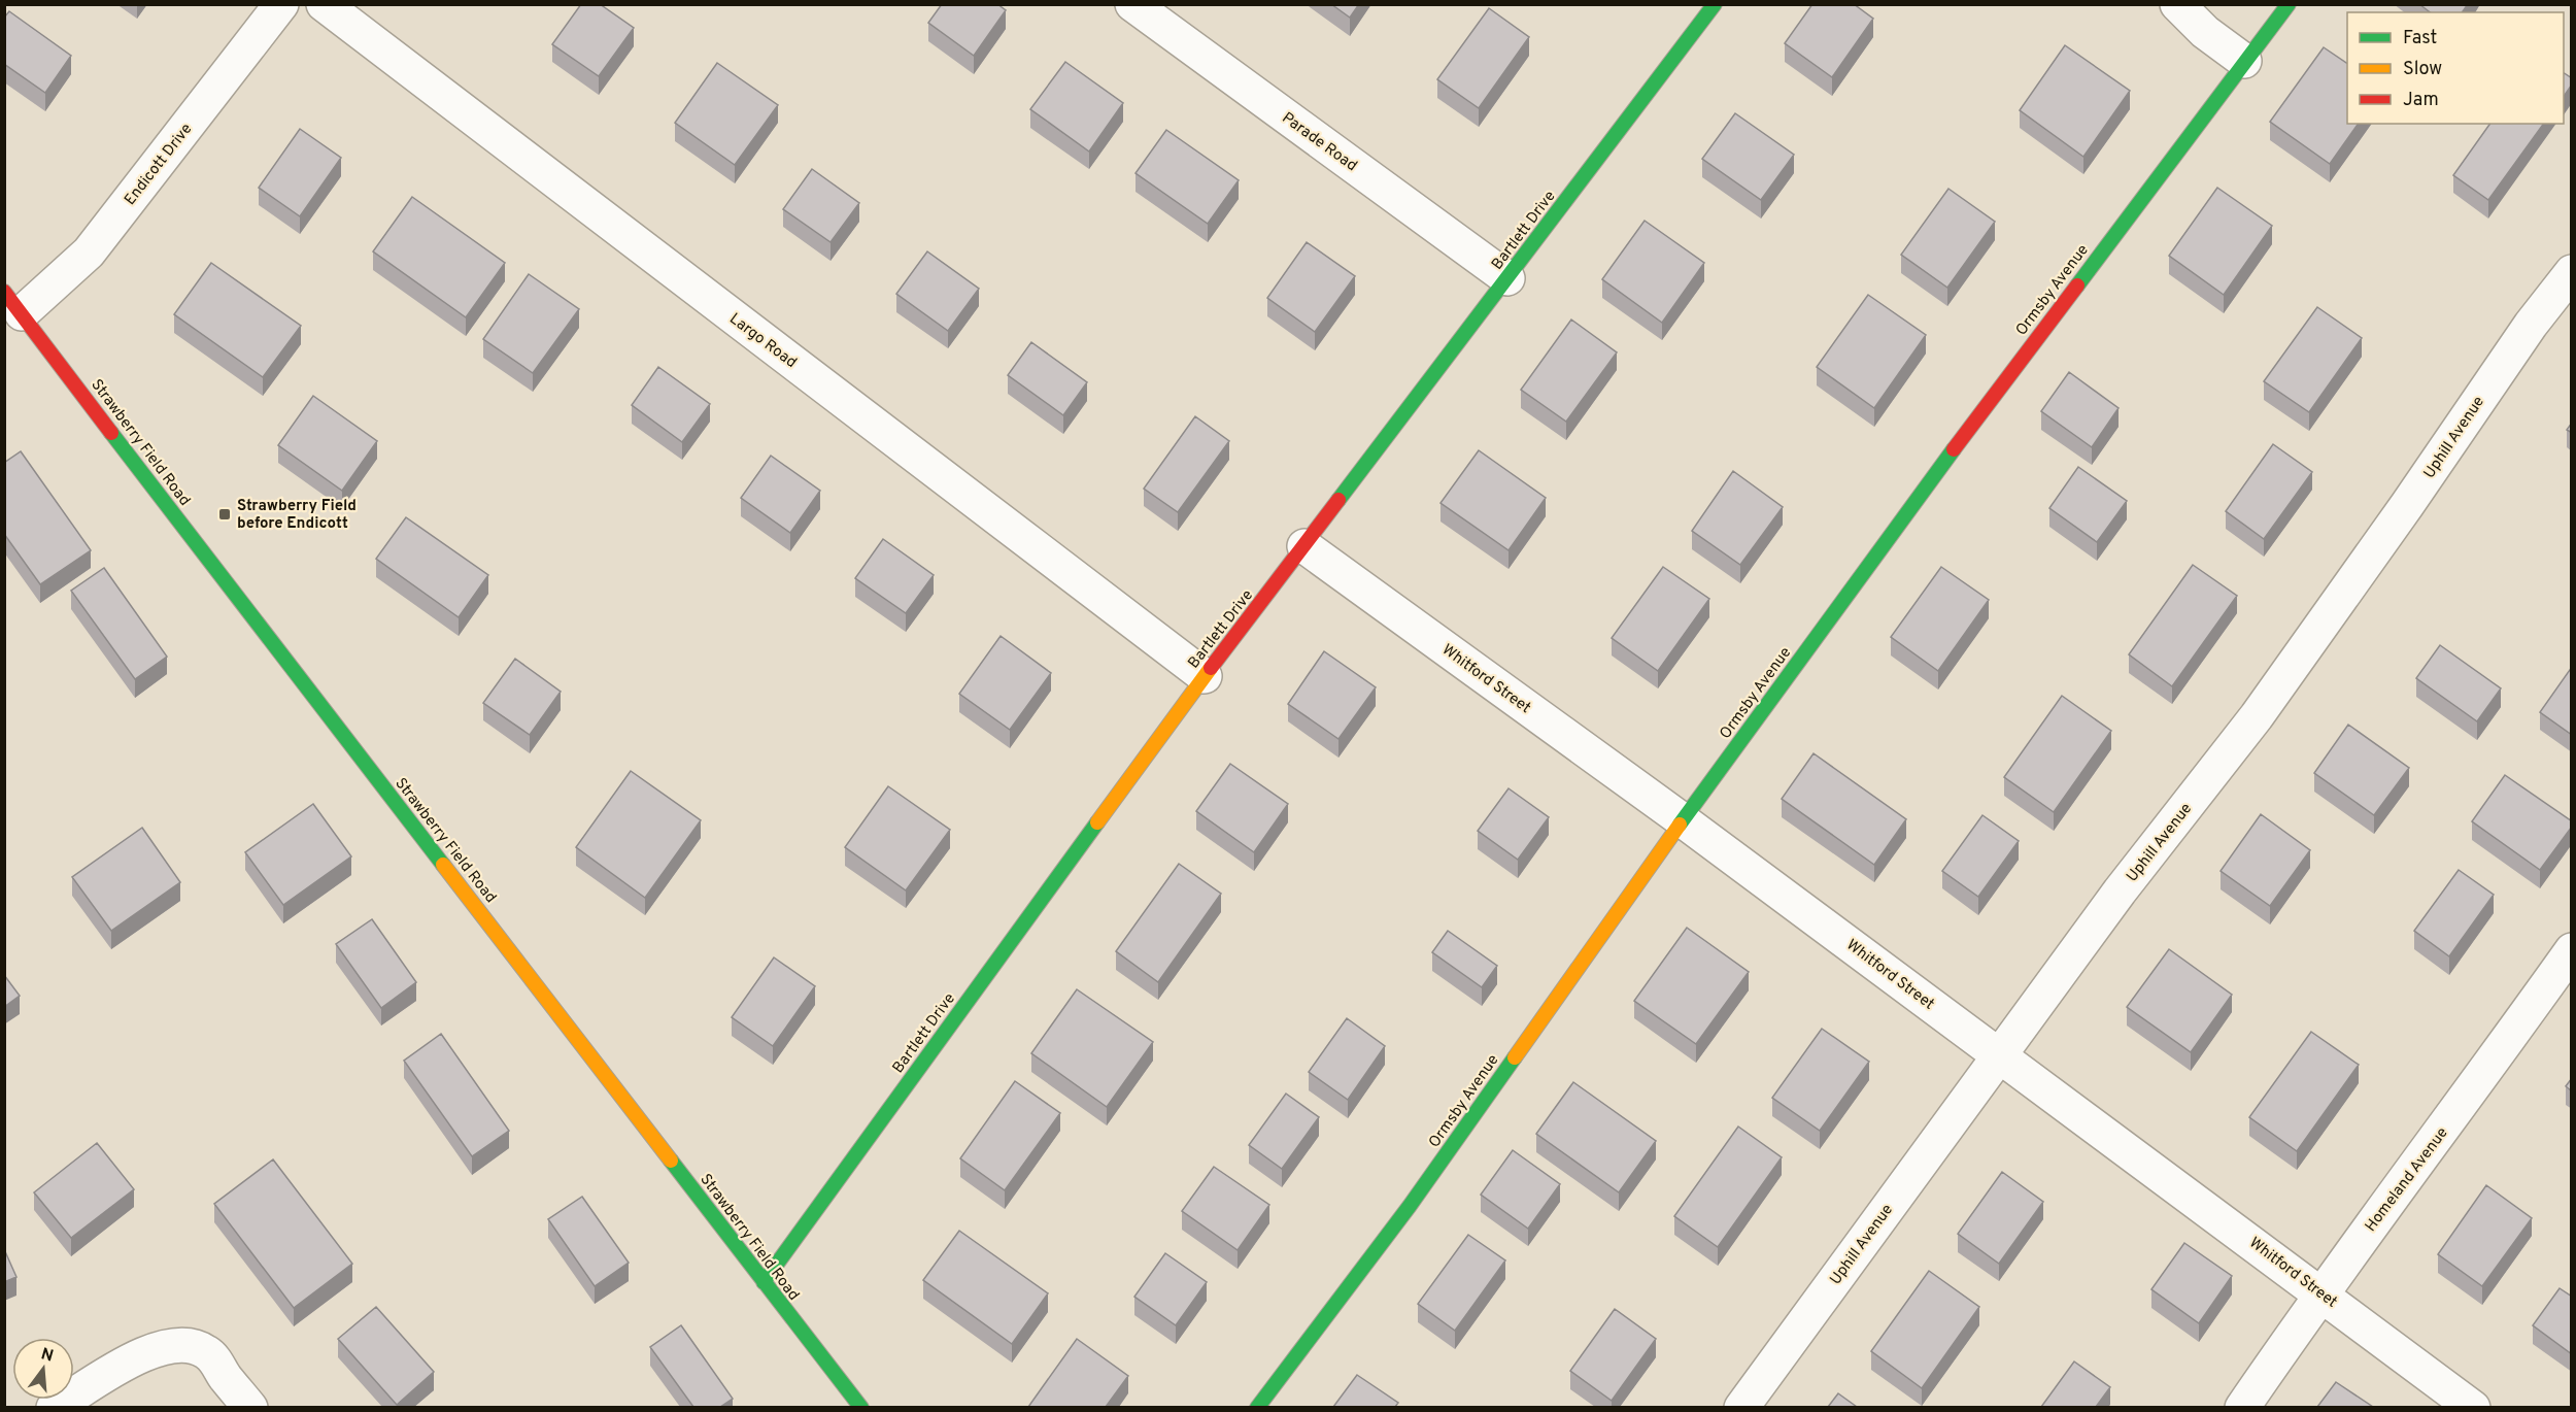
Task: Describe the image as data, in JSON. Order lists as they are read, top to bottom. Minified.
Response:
{"streets":{"street":["Parade Road","Endicott Drive","Bartlett Drive","Ormsby Avenue","Largo Road","Uphill Avenue","Strawberry Field Road","Whitford Street","Homeland Avenue"]},"crossings":[["Parade Road","Bartlett Drive"],["Endicott Drive","Strawberry Field Road"],["Bartlett Drive","Largo Road"],["Bartlett Drive","Strawberry Field Road"],["Bartlett Drive","Whitford Street"],["Ormsby Avenue","Whitford Street"],["Uphill Avenue","Whitford Street"],["Whitford Street","Homeland Avenue"]],"places":{"transit":["Strawberry Field before Endicott"]},"legend":["Fast","Slow","Jam"],"north":"top"}
